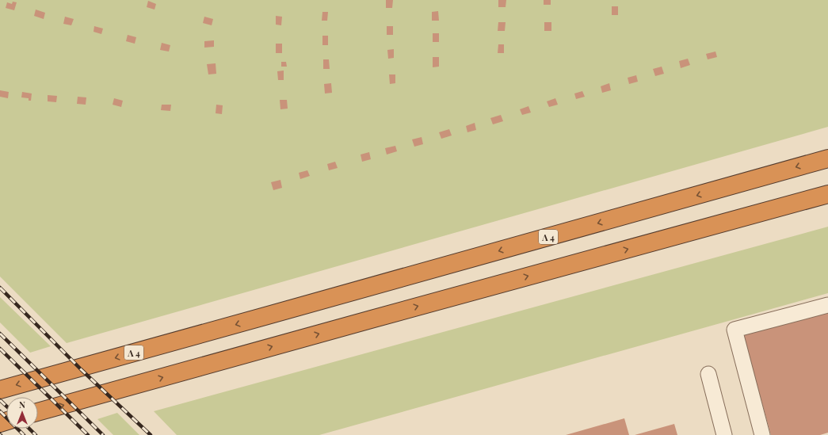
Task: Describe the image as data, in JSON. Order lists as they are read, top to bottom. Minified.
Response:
{"streets":{"highway":["A 4"]},"north":"top"}
